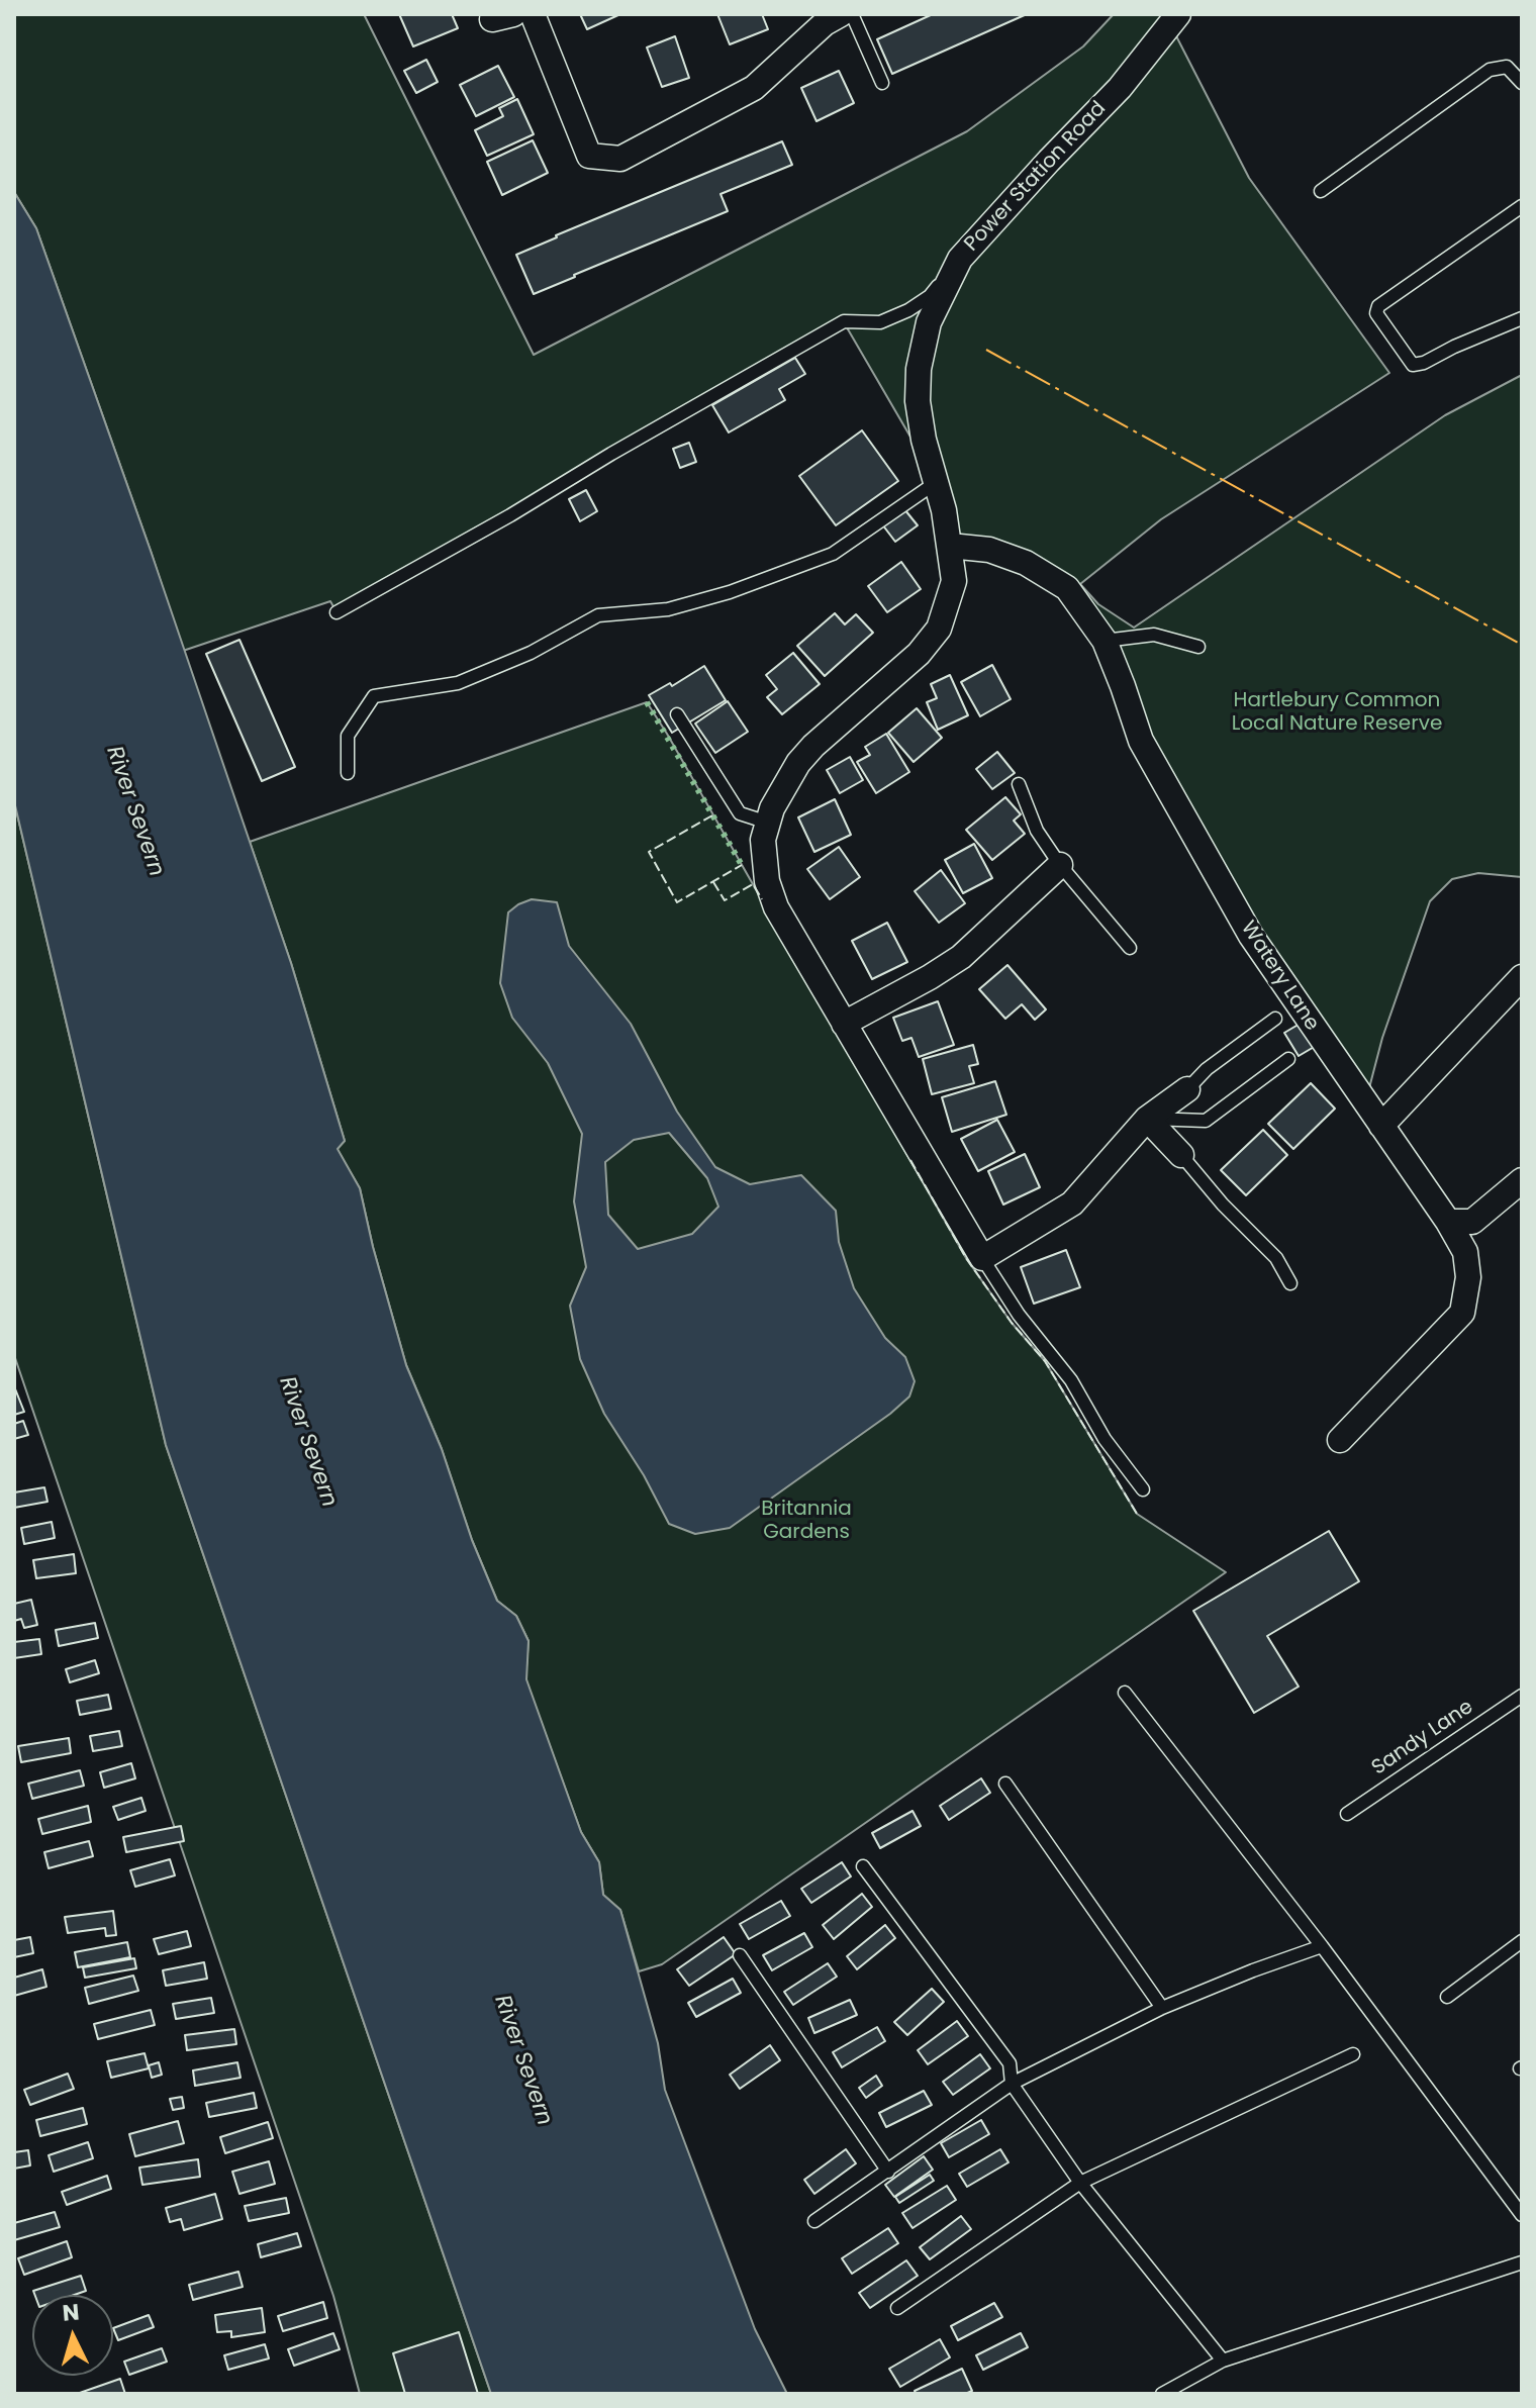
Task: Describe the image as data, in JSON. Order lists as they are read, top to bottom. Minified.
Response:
{"streets":{"street":["Power Station Road","Watery Lane"],"lane":["Sandy Lane"]},"crossings":[["Power Station Road","Watery Lane"]],"water":["River Severn"],"parks":["Hartlebury Common Local Nature Reserve","Britannia Gardens"],"north":"top"}
